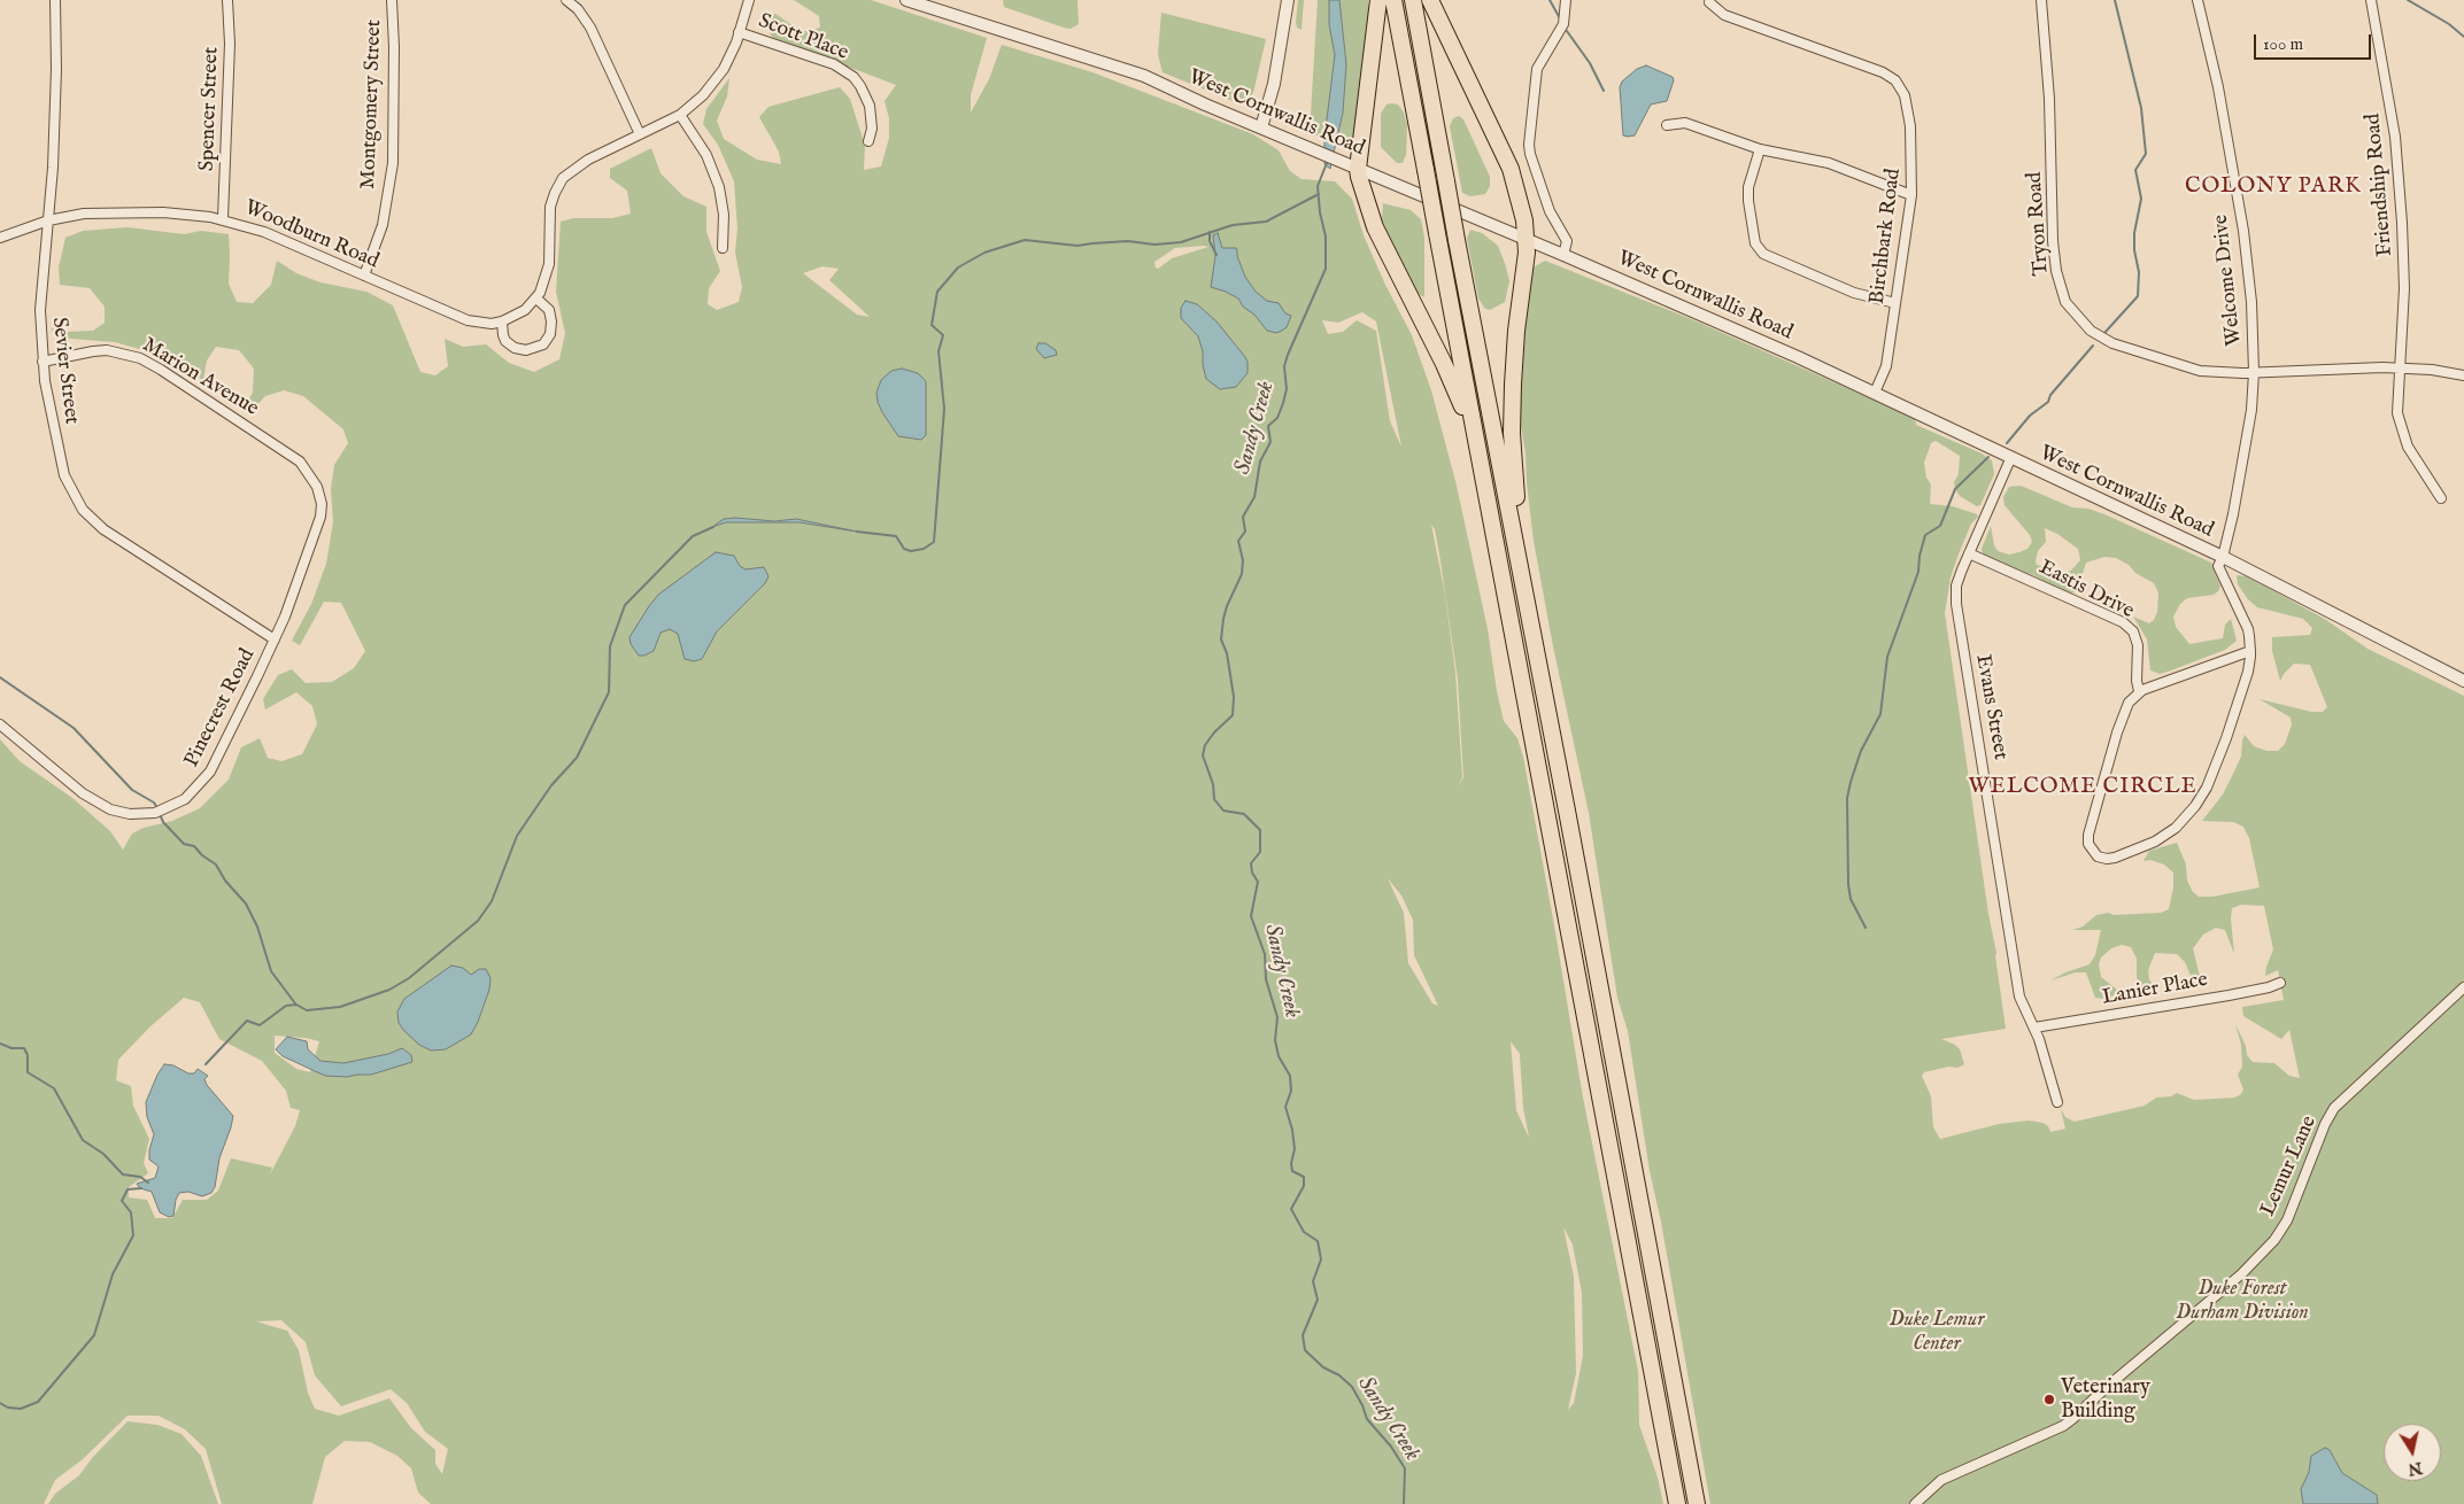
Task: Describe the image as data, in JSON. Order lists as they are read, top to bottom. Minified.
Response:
{"streets":{"street":["Scott Place","Montgomery Street","Spencer Street","West Cornwallis Road","Friendship Road","Tryon Road","Woodburn Road","Birchbark Road","Welcome Drive","Sevier Street","Marion Avenue","Eastis Drive","Evans Street","Pinecrest Road","Lanier Place","Lemur Lane"]},"crossings":[["Montgomery Street","Woodburn Road"],["Spencer Street","Woodburn Road"],["West Cornwallis Road","Birchbark Road"],["West Cornwallis Road","Welcome Drive"],["West Cornwallis Road","Evans Street"],["Friendship Road","Tryon Road"],["Tryon Road","Welcome Drive"],["Woodburn Road","Sevier Street"],["Sevier Street","Marion Avenue"],["Sevier Street","Pinecrest Road"],["Marion Avenue","Pinecrest Road"],["Eastis Drive","Evans Street"],["Evans Street","Lanier Place"]],"districts":["COLONY PARK","WELCOME CIRCLE"],"water":["Sandy Creek"],"parks":["Duke Forest Durham Division","Duke Lemur Center"],"places":["Veterinary Building"],"scale_bar":"100 m","north":"bottom"}
